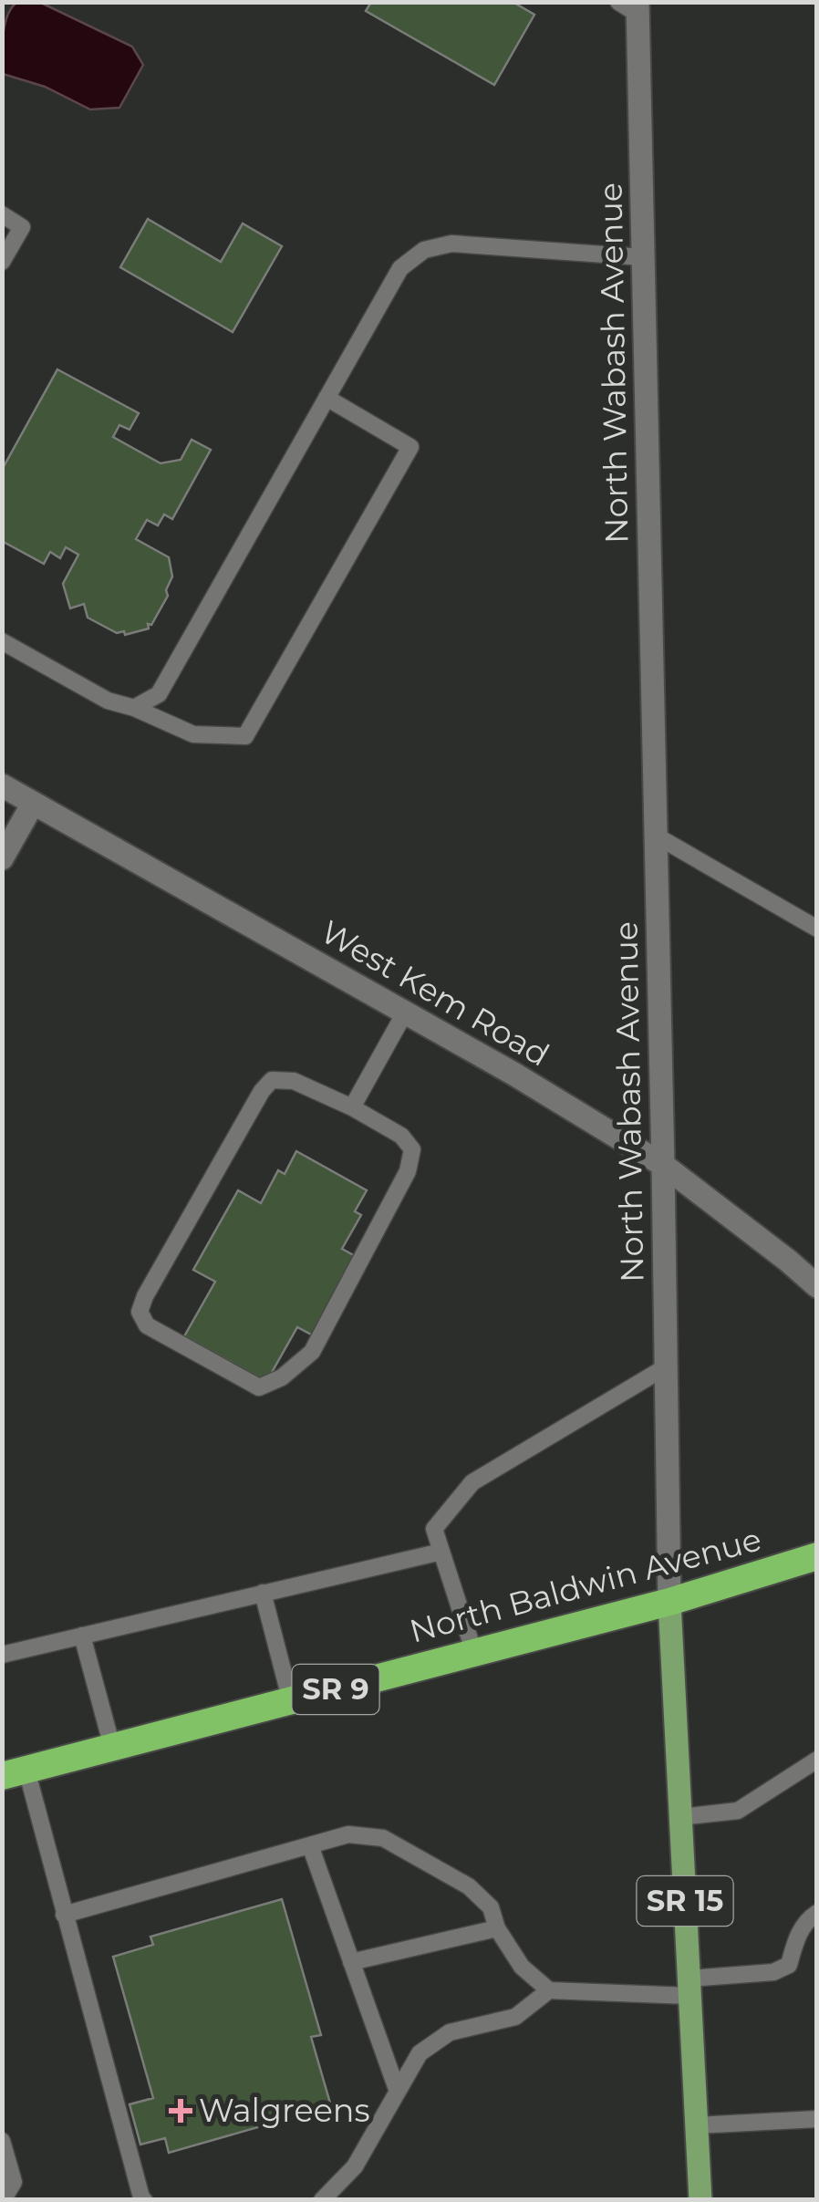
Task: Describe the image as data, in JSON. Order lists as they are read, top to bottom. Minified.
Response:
{"streets":{"highway":["North Baldwin Avenue","SR 9"],"main road":["North Wabash Avenue","West Kem Road","SR 15"]},"crossings":[["North Wabash Avenue","West Kem Road"],["North Wabash Avenue","North Baldwin Avenue"]],"places":{"health":["Walgreens"]}}
